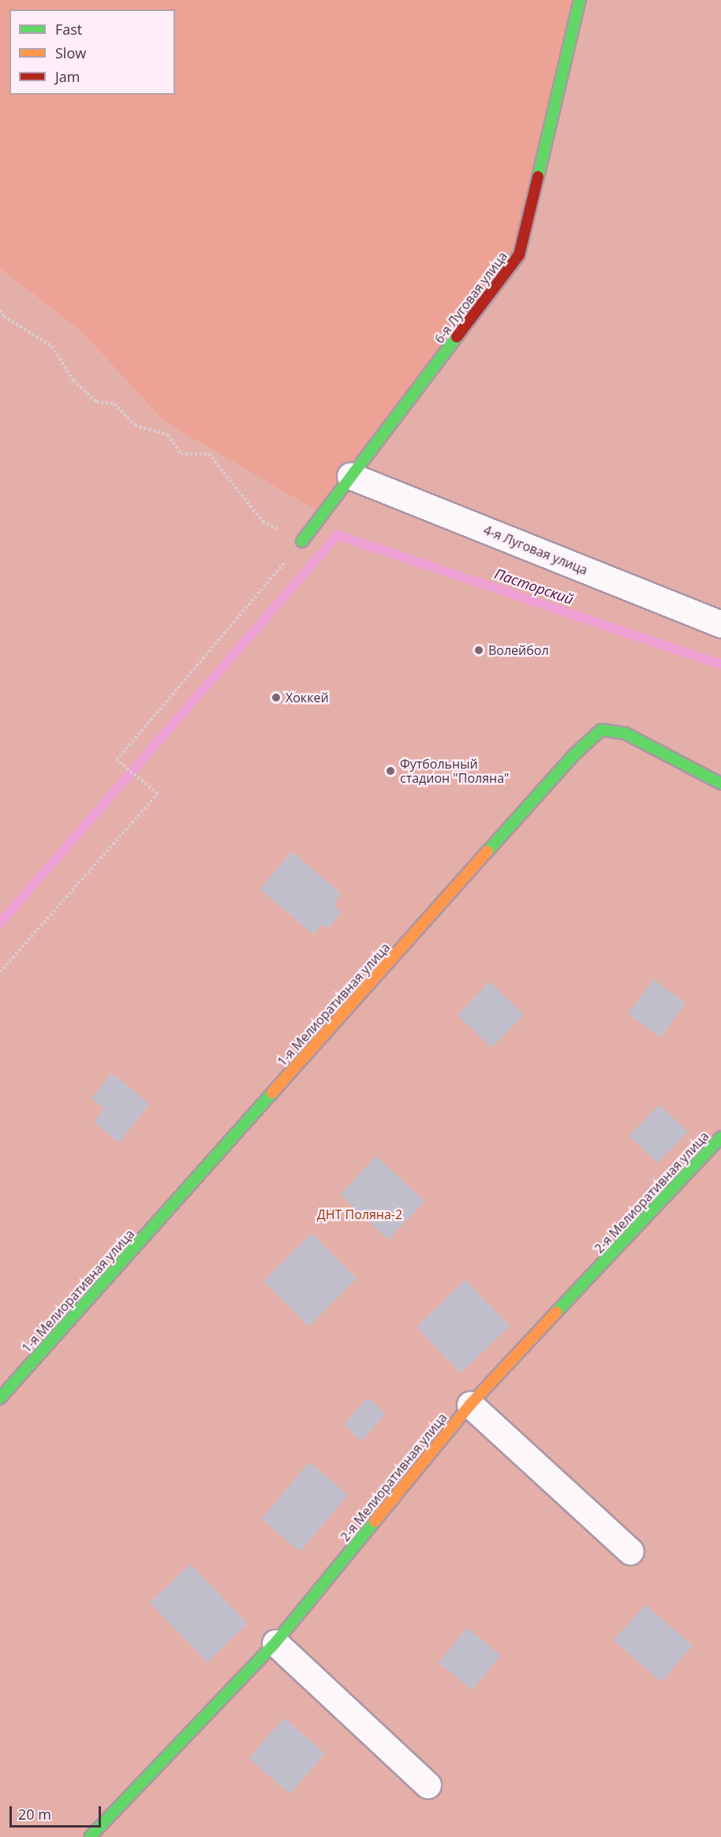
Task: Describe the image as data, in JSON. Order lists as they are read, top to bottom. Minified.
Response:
{"streets":{"street":["6-я Луговая улица","4-я Луговая улица","1-я Мелиоративная улица","2-я Мелиоративная улица"]},"crossings":[["6-я Луговая улица","4-я Луговая улица"]],"water":["Пасторский"],"parks":["ДНТ Поляна-2"],"places":["Волейбол","Хоккей","Футбольный стадион \"Поляна\""],"legend":["Fast","Slow","Jam"],"scale_bar":"20 m"}
